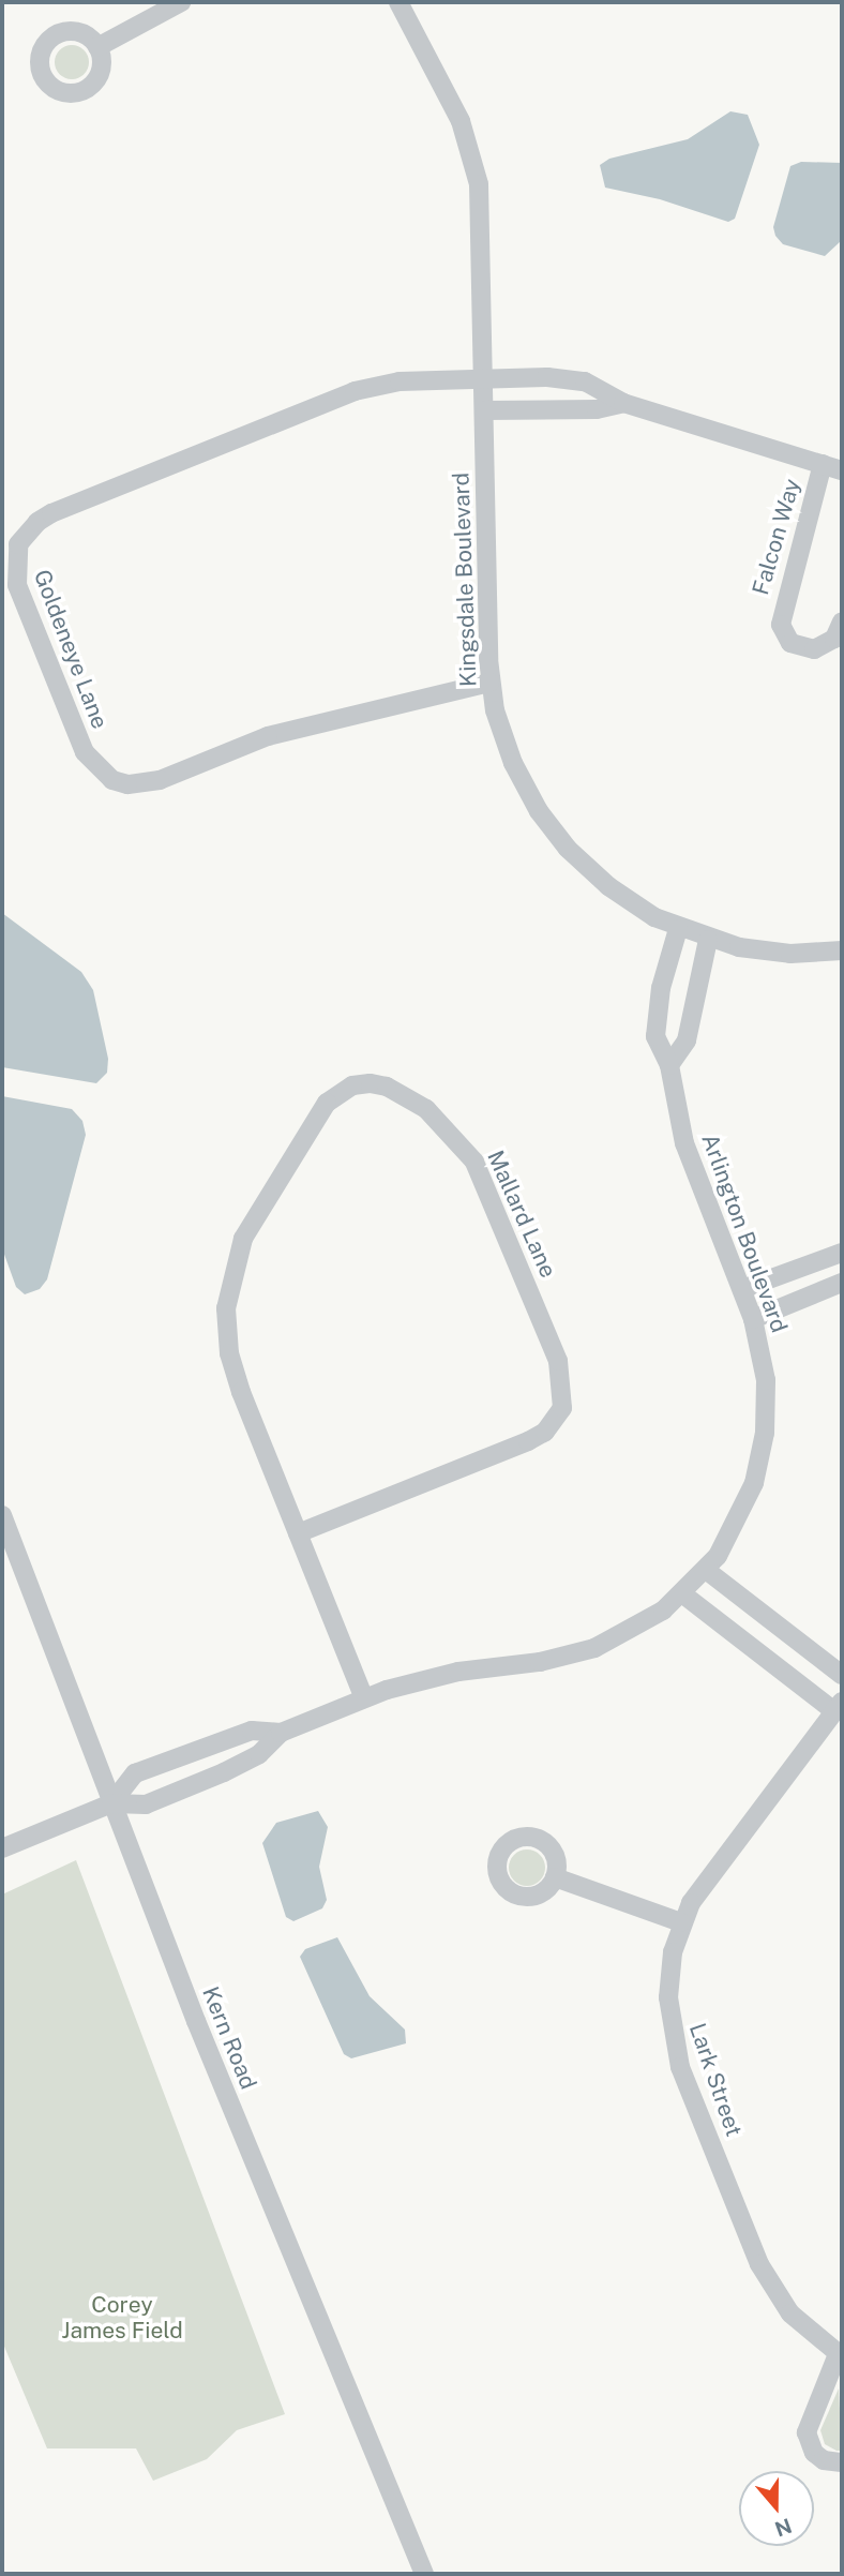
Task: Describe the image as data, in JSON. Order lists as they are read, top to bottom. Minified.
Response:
{"streets":{"street":["Falcon Way","Kingsdale Boulevard","Goldeneye Lane","Mallard Lane","Arlington Boulevard","Kern Road","Lark Street"]},"crossings":[["Falcon Way","Goldeneye Lane"],["Kingsdale Boulevard","Goldeneye Lane"],["Kingsdale Boulevard","Arlington Boulevard"],["Mallard Lane","Arlington Boulevard"],["Arlington Boulevard","Kern Road"]],"parks":["Corey James Field"],"north":"bottom"}
